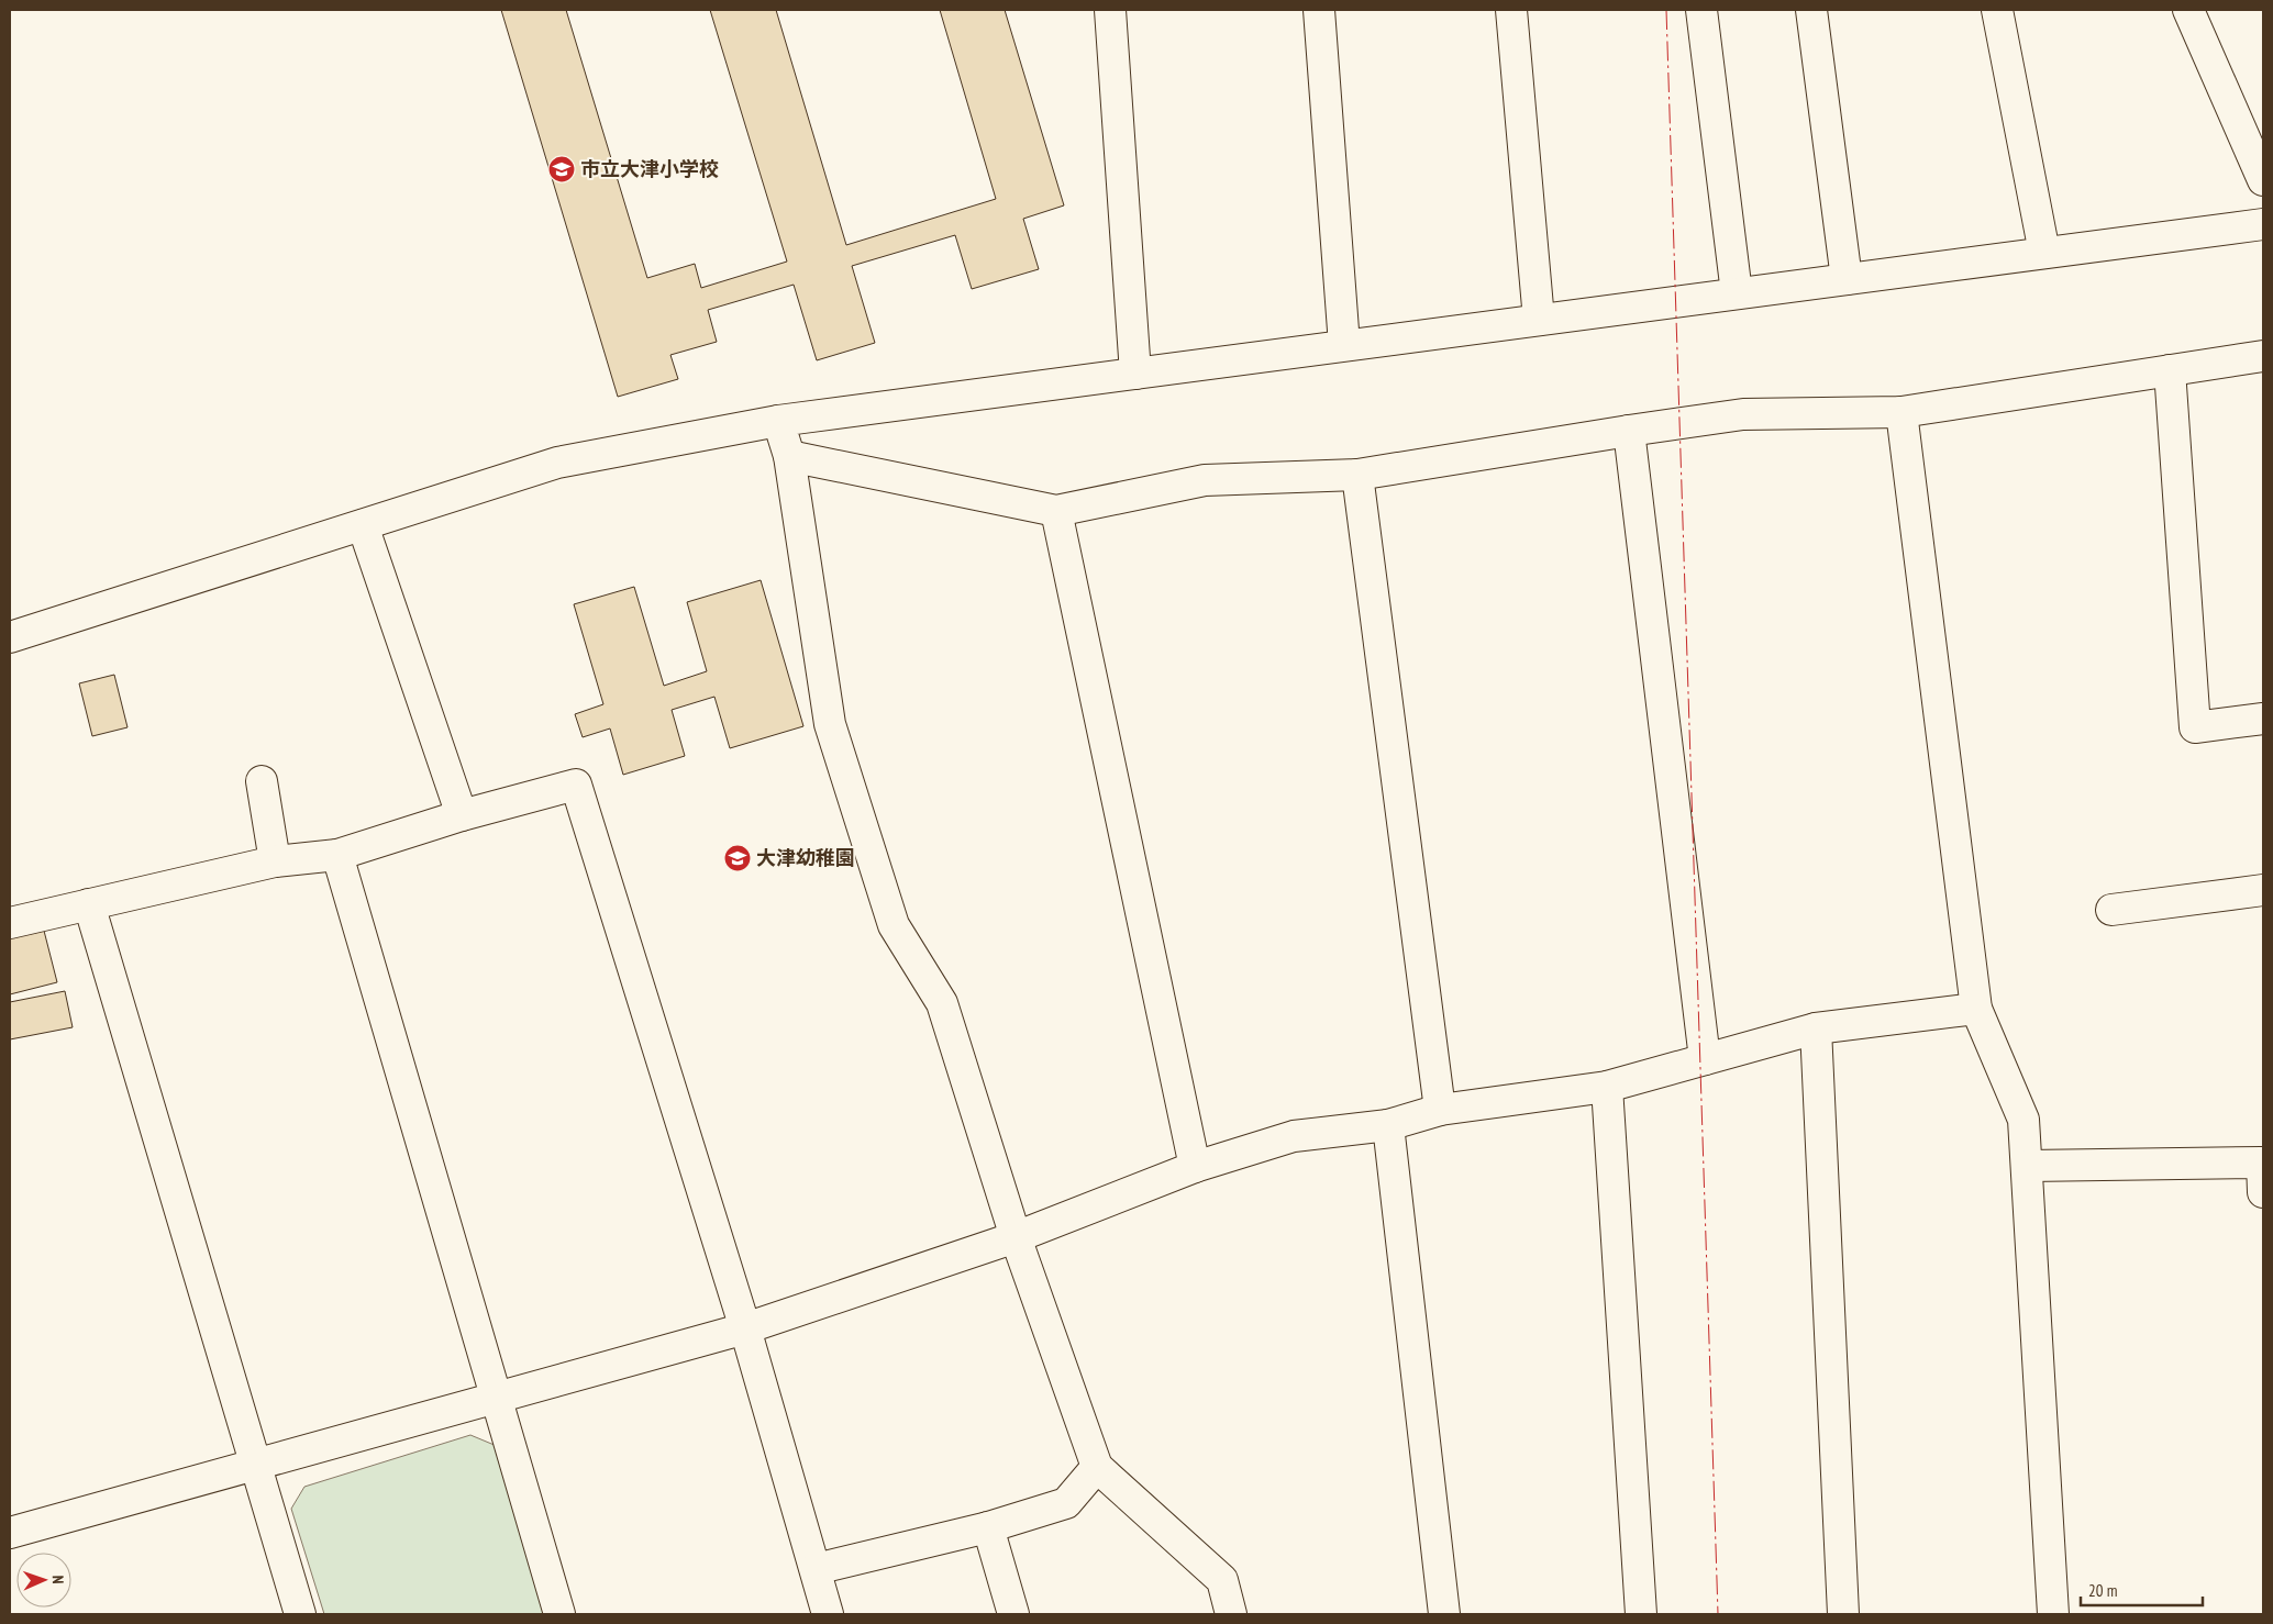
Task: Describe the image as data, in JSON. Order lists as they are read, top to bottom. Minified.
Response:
{"places":{"school or university":["市立大津小学校","大津幼稚園"]},"scale_bar":"20 m","north":"right"}
